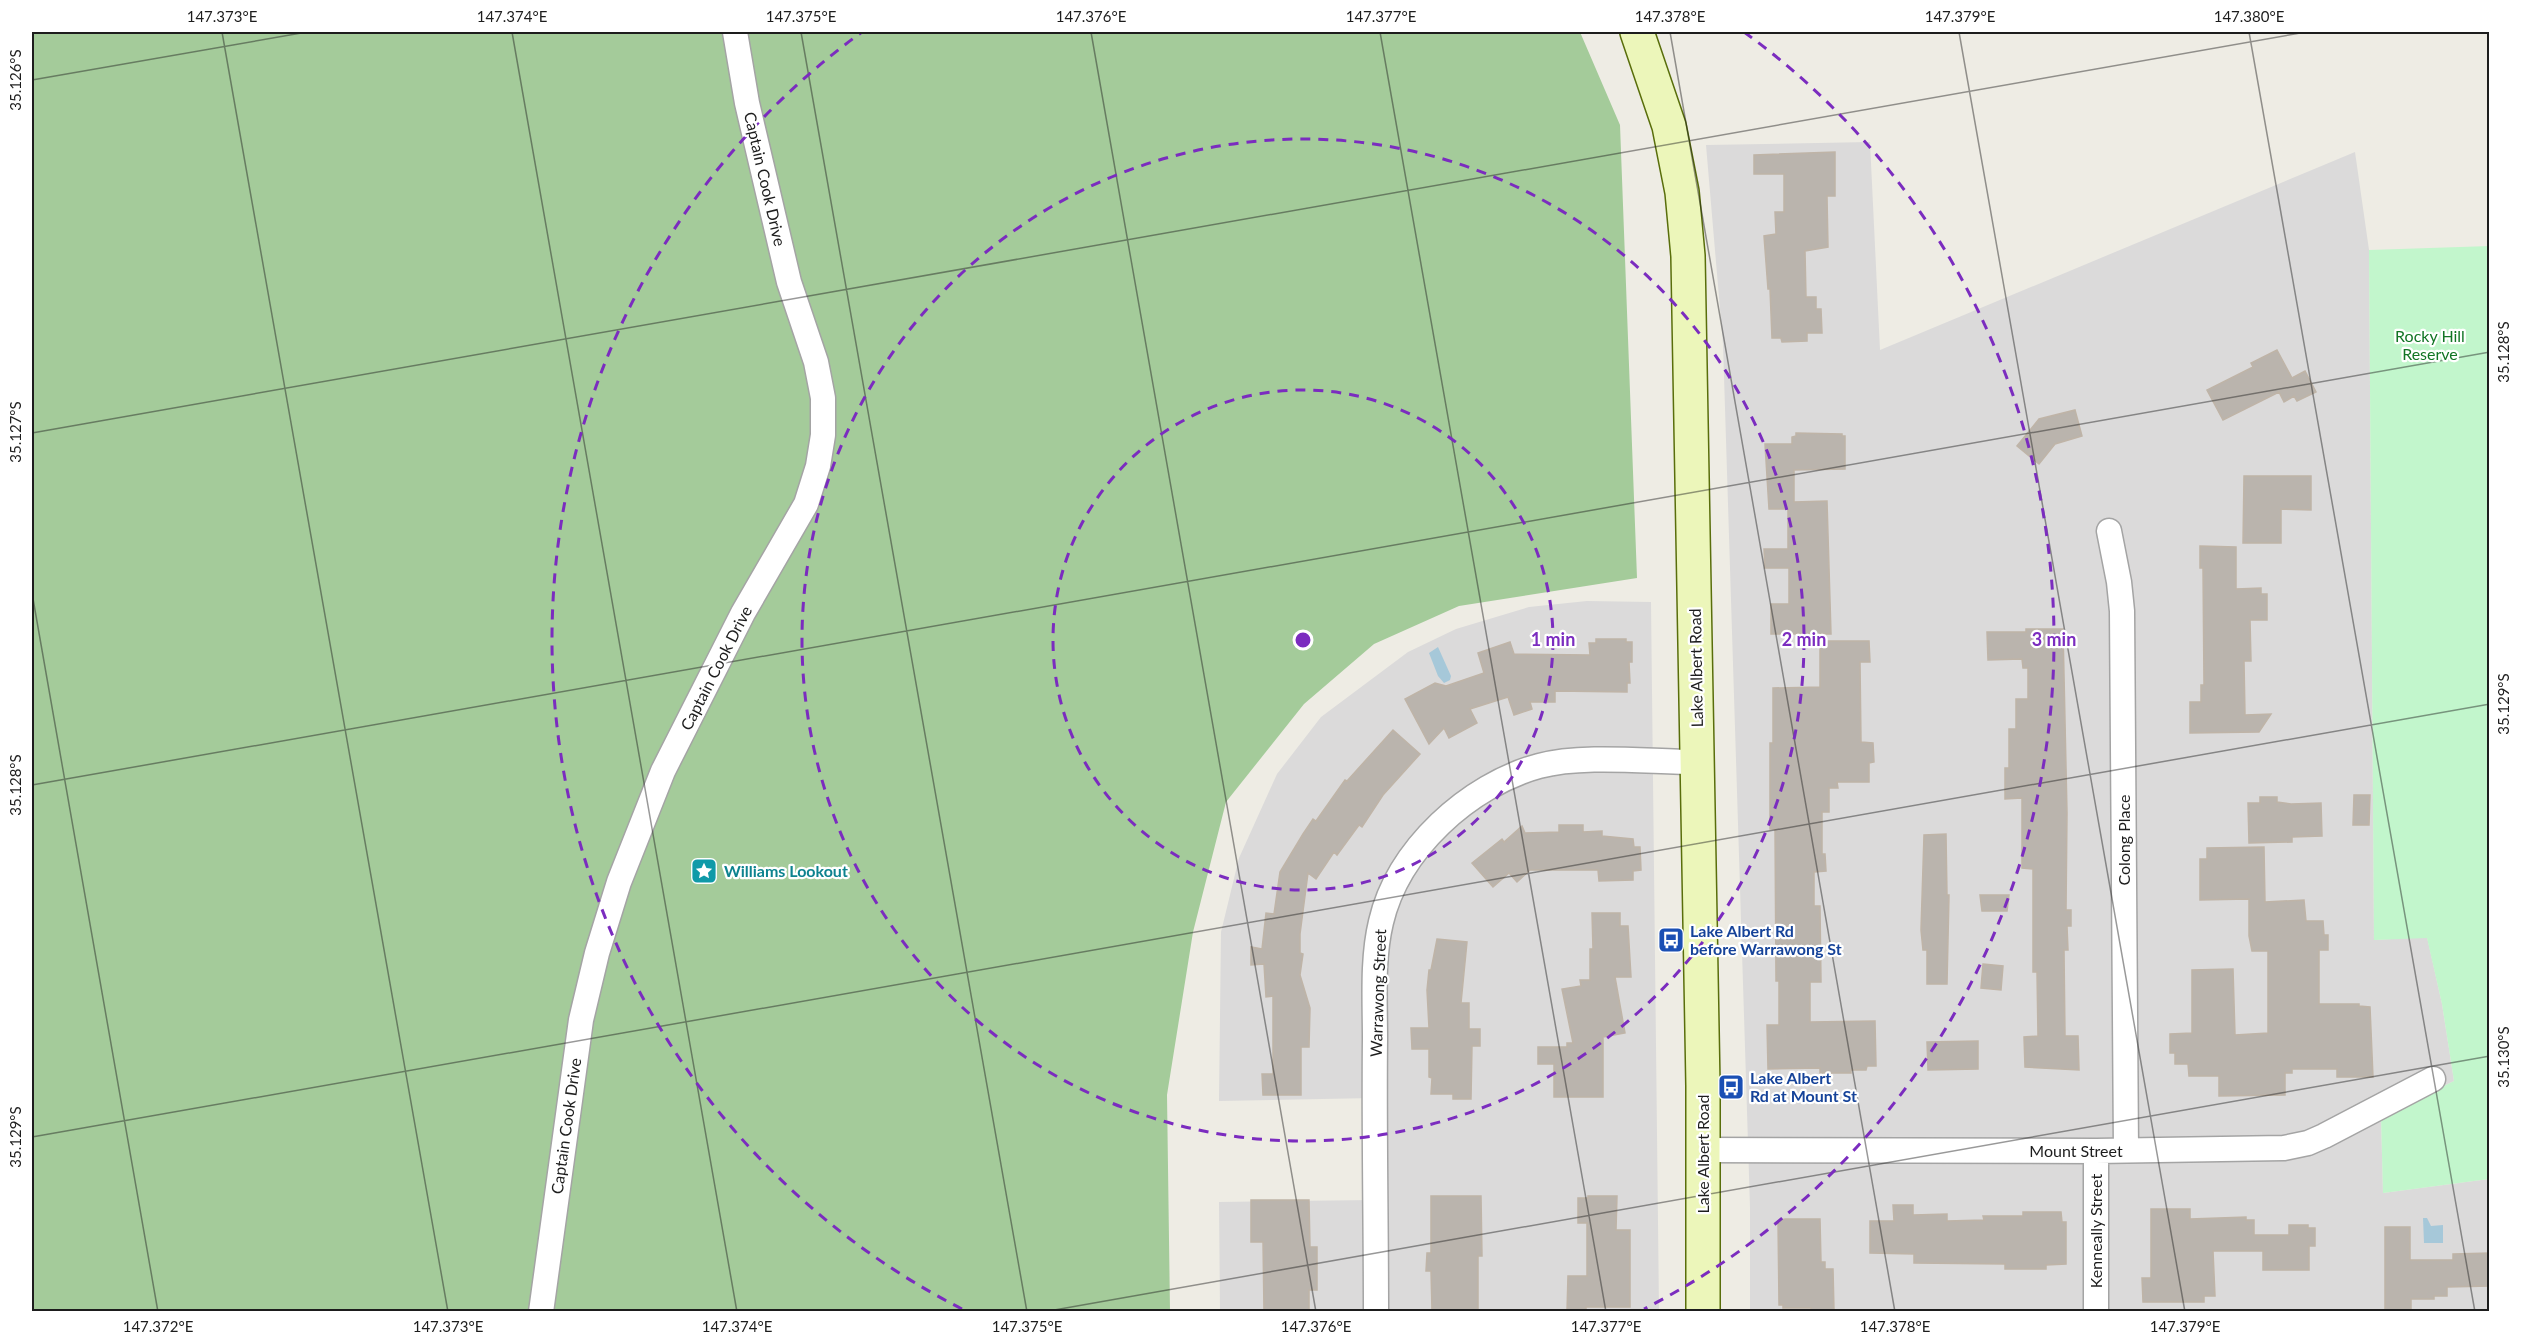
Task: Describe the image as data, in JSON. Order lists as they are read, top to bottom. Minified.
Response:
{"streets":{"main road":["Lake Albert Road"],"street":["Captain Cook Drive","Colong Place","Warrawong Street","Mount Street","Kenneally Street"]},"crossings":[["Lake Albert Road","Warrawong Street"],["Lake Albert Road","Mount Street"],["Colong Place","Mount Street"],["Mount Street","Kenneally Street"]],"parks":["Rocky Hill Reserve"],"places":{"place":["Williams Lookout"],"bus stop":["Lake Albert Rd before Warrawong St","Lake Albert Rd at Mount St"]},"coordinates":["147.373°E","147.374°E","147.375°E","147.376°E","147.377°E","147.378°E","147.379°E","147.380°E","35.126°S","35.128°S","35.127°S","35.129°S","35.130°S","147.372°E"],"rings":["1 min","2 min","3 min"]}
